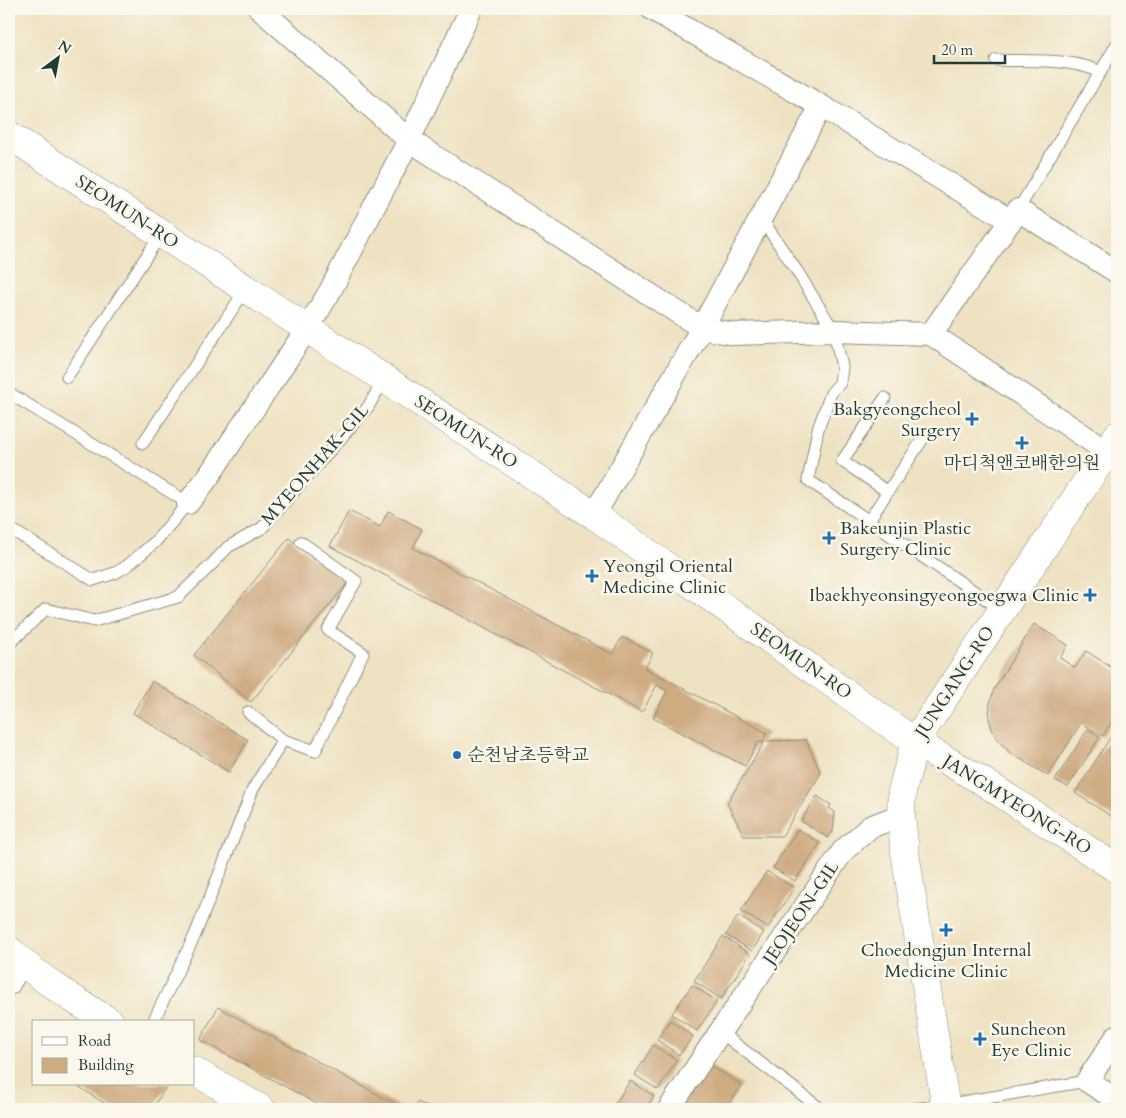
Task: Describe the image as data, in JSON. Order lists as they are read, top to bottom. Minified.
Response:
{"streets":{"street":["SEOMUN-RO","JUNGANG-RO","JANGMYEONG-RO","JEOJEON-GIL"],"lane":["MYEONHAK-GIL"]},"crossings":[["SEOMUN-RO","MYEONHAK-GIL"],["SEOMUN-RO","JUNGANG-RO"],["SEOMUN-RO","JANGMYEONG-RO"],["JUNGANG-RO","JANGMYEONG-RO"],["JUNGANG-RO","JEOJEON-GIL"]],"places":{"health":["Bakgyeongcheol Surgery","마디척앤코배한의원","Bakeunjin Plastic Surgery Clinic","Yeongil Oriental Medicine Clinic","Ibaekhyeonsingyeongoegwa Clinic","Choedongjun Internal Medicine Clinic","Suncheon Eye Clinic"],"other":["순천남초등학교"]},"legend":["Road","Building"],"scale_bar":"20 m","north":"top right"}
